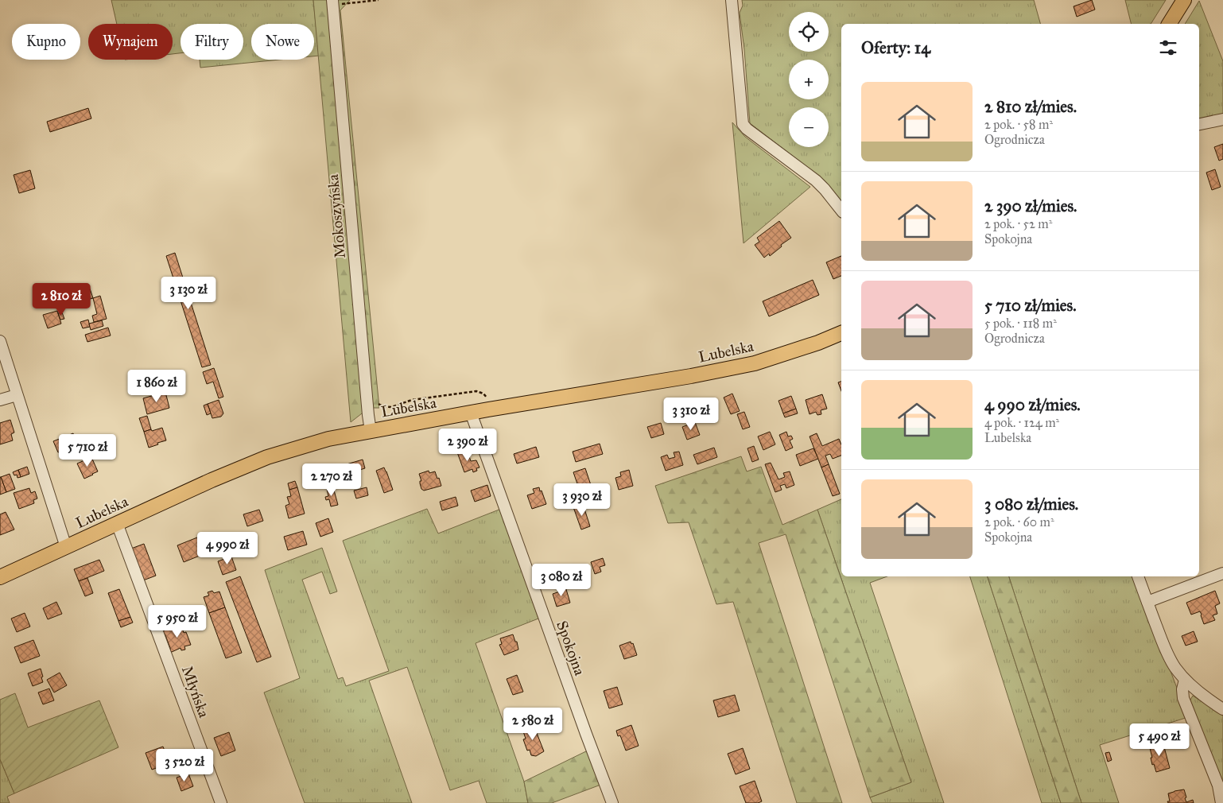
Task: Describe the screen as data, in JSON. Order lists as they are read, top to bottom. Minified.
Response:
{"streets":{"main road":["Lubelska"],"street":["Mokoszyńska","Spokojna","Młyńska"]},"crossings":[["Mokoszyńska","Lubelska"],["Lubelska","Spokojna"],["Lubelska","Młyńska"]],"page":{"map_buttons":["+","−"],"chip":["Kupno","Wynajem","Filtry","Nowe"],"heading":"Oferty: 14","list":[{"name":"2 810 zł/mies.","note":"2 pok. · 58 m² · Ogrodnicza"},{"name":"2 390 zł/mies.","note":"2 pok. · 52 m² · Spokojna"},{"name":"5 710 zł/mies.","note":"5 pok. · 118 m² · Ogrodnicza"},{"name":"4 990 zł/mies.","note":"4 pok. · 124 m² · Lubelska"},{"name":"3 080 zł/mies.","note":"2 pok. · 60 m² · Spokojna"}],"price":["3 130 zł","2 810 zł","1 860 zł","3 310 zł","2 390 zł","5 710 zł","2 270 zł","3 930 zł","4 990 zł","3 080 zł","5 950 zł","2 580 zł","5 490 zł","3 520 zł"]}}
